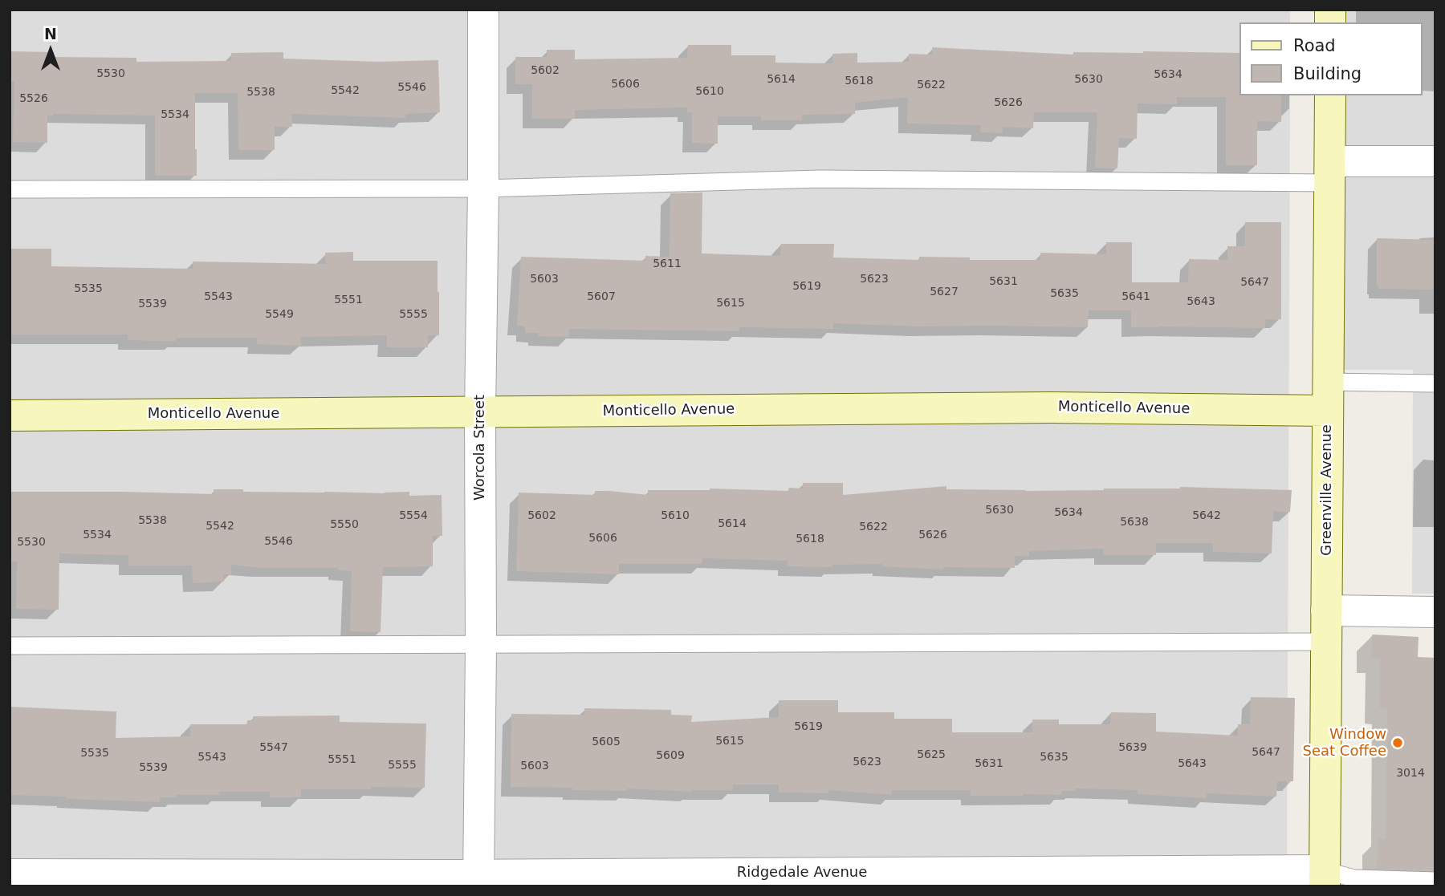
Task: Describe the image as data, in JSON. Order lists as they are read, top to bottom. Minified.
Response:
{"streets":{"street":["Monticello Avenue","Worcola Street","Greenville Avenue","Ridgedale Avenue"]},"crossings":[["Monticello Avenue","Worcola Street"],["Monticello Avenue","Greenville Avenue"],["Worcola Street","Ridgedale Avenue"],["Greenville Avenue","Ridgedale Avenue"]],"places":["Window Seat Coffee"],"house_numbers":["5602","5530","5634","5614","5630","5618","5606","5622","5546","5542","5610","5538","5526","5626","5534","5611","5603","5623","5631","5647","5619","5535","5627","5635","5543","5607","5641","5551","5643","5615","5539","5549","5555","5630","5634","5554","5602","5610","5642","5538","5638","5614","5550","5542","5622","5534","5626","5606","5618","5546","5530","5619","5615","5605","5547","5639","5647","5535","5625","5609","5543","5635","5551","5623","5631","5643","5555","5603","5539","3014"],"legend":["Road","Building"],"north":"top"}
